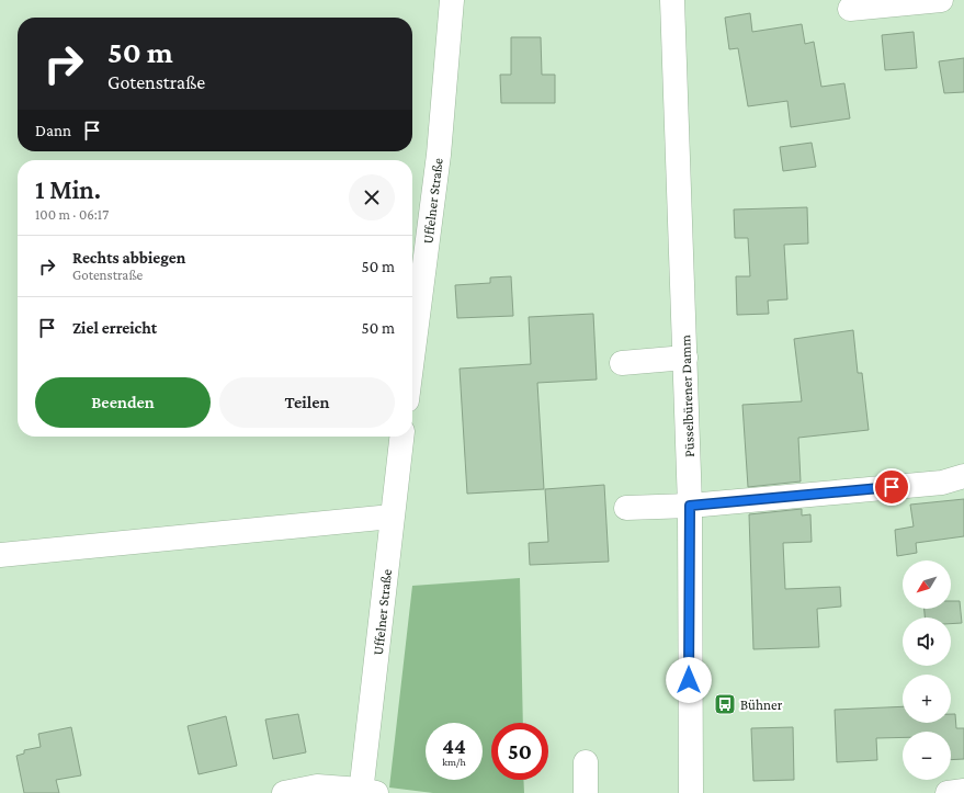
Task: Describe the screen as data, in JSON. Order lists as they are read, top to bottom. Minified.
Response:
{"streets":{"street":["Uffelner Straße","Püsselbürener Damm"]},"places":{"bus stop":["Bühner"]},"north":"bottom left","page":{"turn":["50 m","Gotenstraße"],"then":"Dann","heading":["1 Min.","100 m · 06:17"],"list":[{"name":"Rechts abbiegen","note":"Gotenstraße","value":"50 m"},{"name":"Ziel erreicht","value":"50 m"}],"buttons":["Beenden","Teilen"],"map_buttons":["+","−"],"speed":"44 km/h","limit":"50"}}
